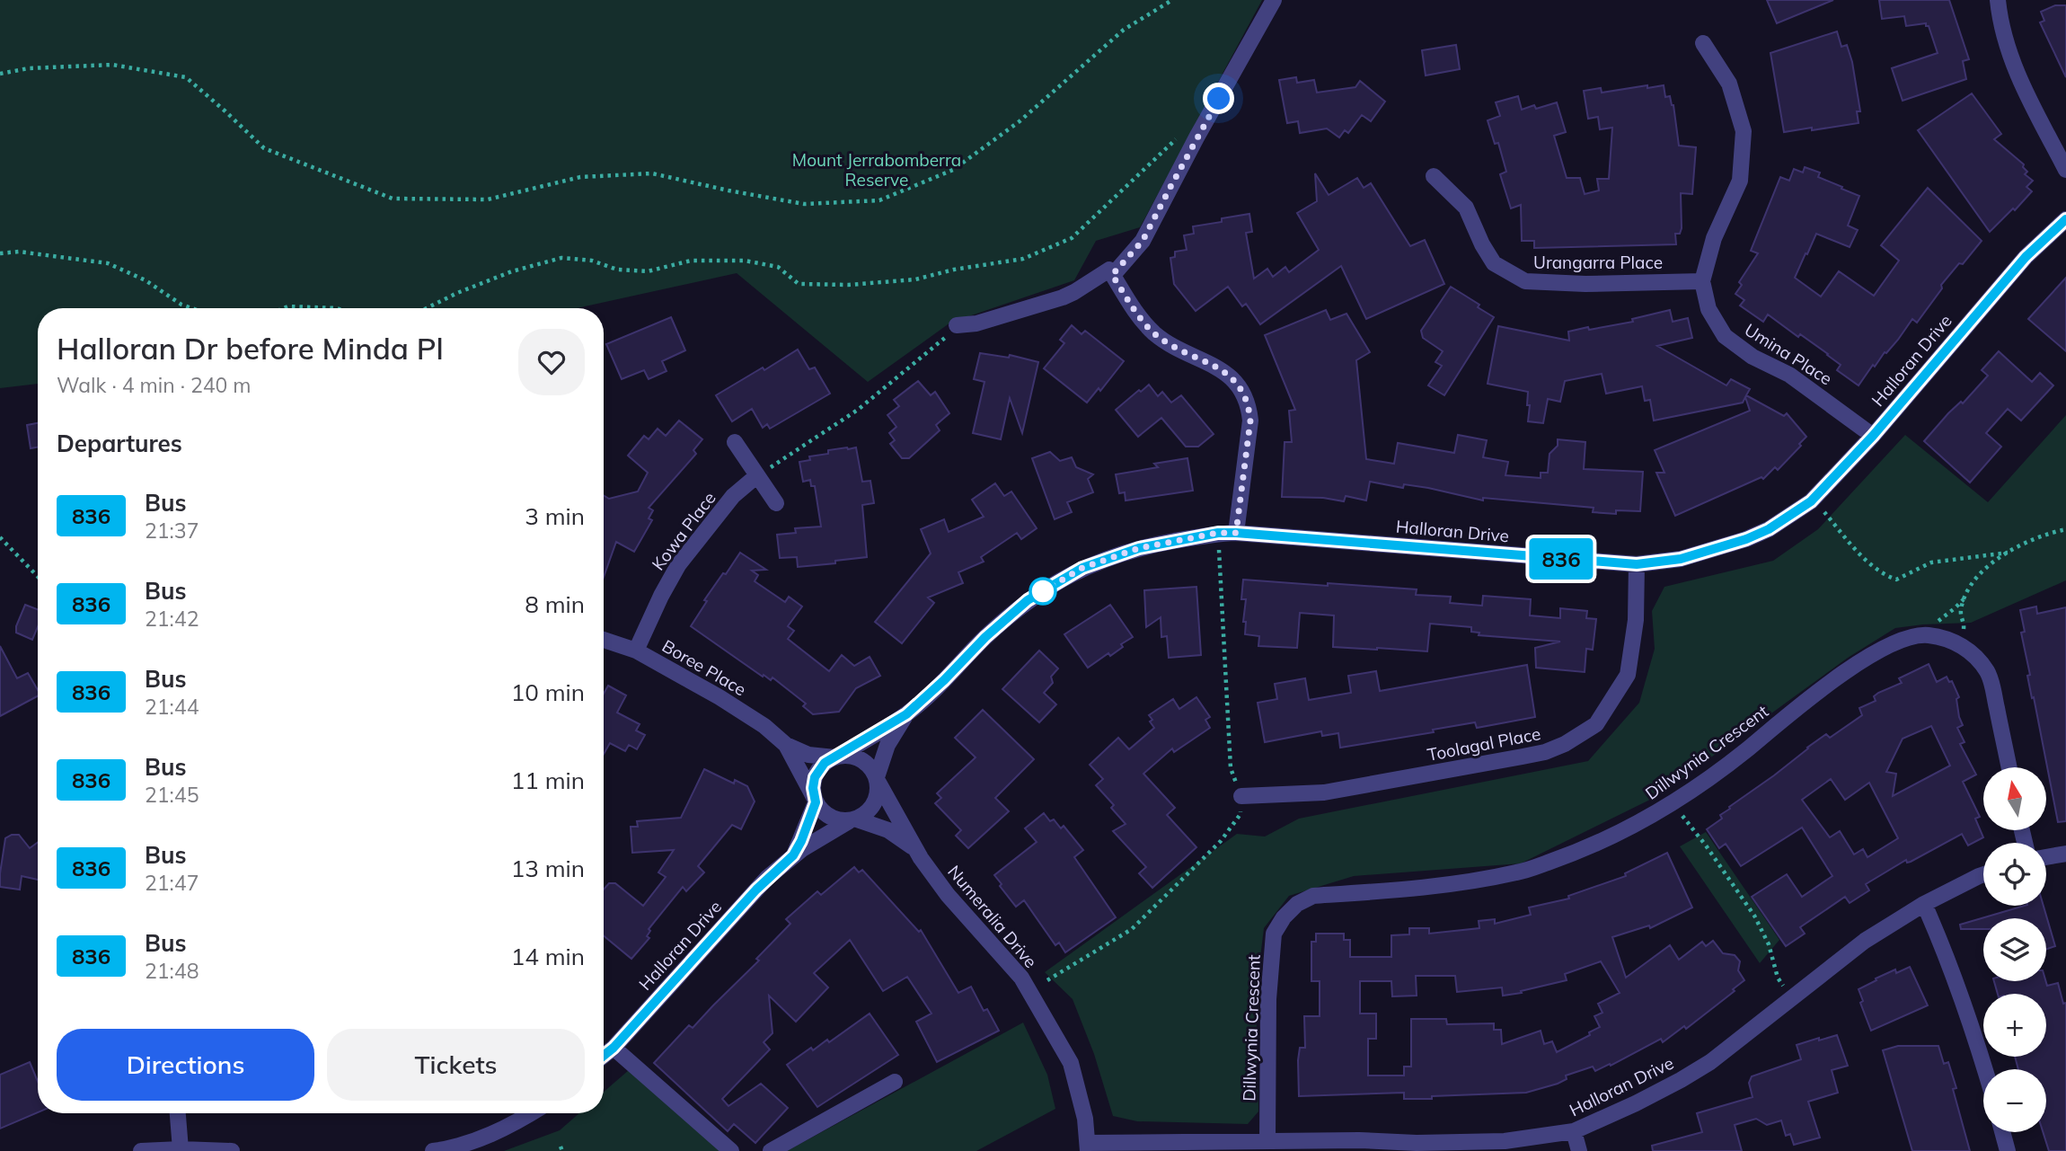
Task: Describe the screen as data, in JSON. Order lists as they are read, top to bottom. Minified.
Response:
{"streets":{"street":["Urangarra Place","Umina Place","Halloran Drive","Kowa Place","Boree Place","Toolagal Place","Dillwynia Crescent","Numeralia Drive"]},"crossings":[["Urangarra Place","Umina Place"],["Umina Place","Halloran Drive"],["Halloran Drive","Boree Place"],["Halloran Drive","Toolagal Place"],["Halloran Drive","Dillwynia Crescent"],["Halloran Drive","Numeralia Drive"],["Kowa Place","Boree Place"],["Boree Place","Numeralia Drive"]],"parks":["Mount Jerrabomberra Reserve"],"lines":["bus line 836"],"north":"top","page":{"on_map":"836","heading":[["Halloran Dr before Minda Pl","Walk · 4 min · 240 m"],"Departures"],"list":[{"mark":"836","name":"Bus","note":"21:37","value":"3 min"},{"mark":"836","name":"Bus","note":"21:42","value":"8 min"},{"mark":"836","name":"Bus","note":"21:44","value":"10 min"},{"mark":"836","name":"Bus","note":"21:45","value":"11 min"},{"mark":"836","name":"Bus","note":"21:47","value":"13 min"},{"mark":"836","name":"Bus","note":"21:48","value":"14 min"}],"map_buttons":["+","−"],"buttons":["Directions","Tickets"]}}
